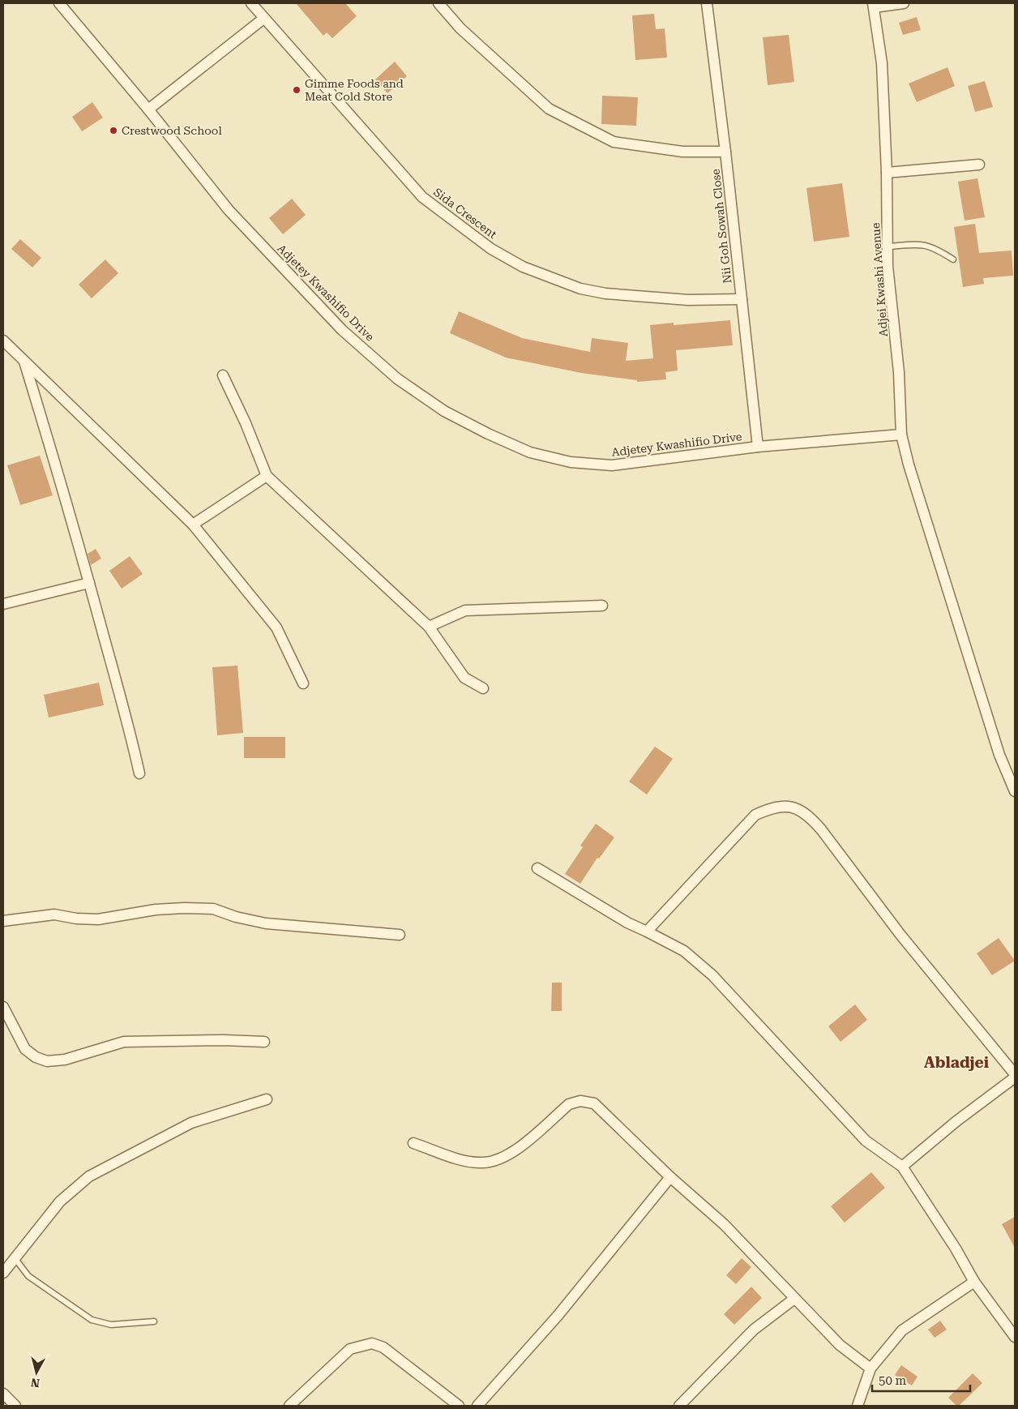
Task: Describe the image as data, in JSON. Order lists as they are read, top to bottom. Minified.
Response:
{"streets":{"street":["Sida Crescent","Nii Goh Sowah Close","Adjei Kwashi Avenue","Adjetey Kwashifio Drive"]},"crossings":[["Sida Crescent","Nii Goh Sowah Close"],["Nii Goh Sowah Close","Adjetey Kwashifio Drive"],["Adjei Kwashi Avenue","Adjetey Kwashifio Drive"]],"districts":["Abladjei"],"places":["Gimme Foods and Meat Cold Store","Crestwood School"],"scale_bar":"50 m","north":"bottom"}
